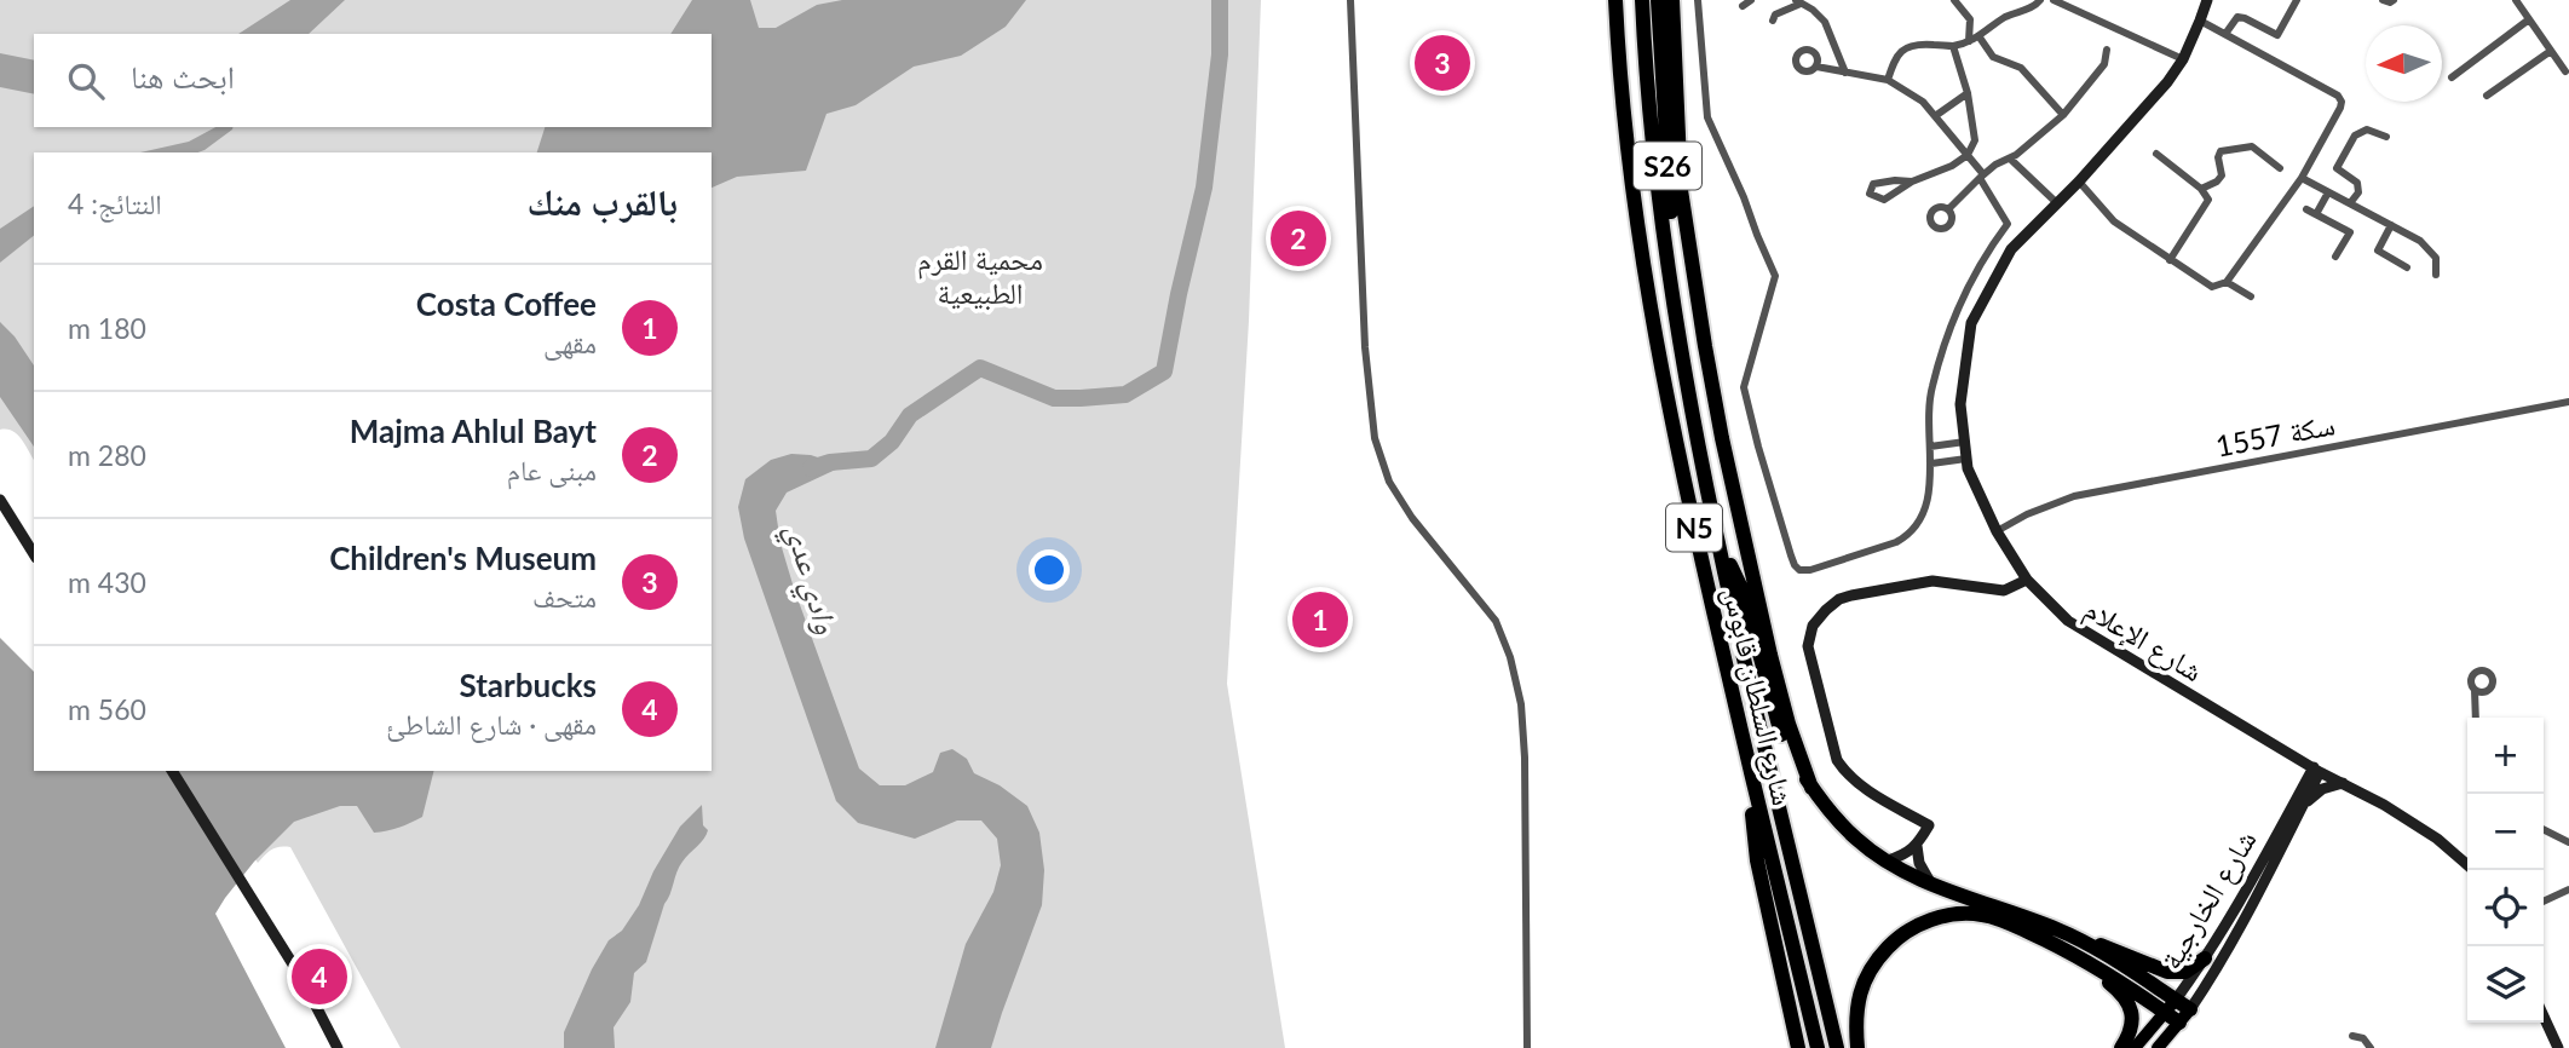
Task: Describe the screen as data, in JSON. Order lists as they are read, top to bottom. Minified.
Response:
{"streets":{"highway":["S26","N5","شارع السلطان قابوس"],"main road":["شارع الإعلام","شارع الخارجية"],"street":["سكة 1557"]},"crossings":[["S26","شارع السلطان قابوس"],["سكة 1557","شارع الإعلام"],["شارع الإعلام","شارع الخارجية"]],"water":["وادي عدي"],"parks":["محمية القرم الطبيعية"],"north":"left","page":{"pins":["3","2","1","4"],"search":"ابحث هنا","heading":["بالقرب منك","النتائج: 4"],"list":[{"mark":"1","name":"Costa Coffee","note":"مقهى","value":"180 m"},{"mark":"2","name":"Majma Ahlul Bayt","note":"مبنى عام","value":"280 m"},{"mark":"3","name":"Children's Museum","note":"متحف","value":"430 m"},{"mark":"4","name":"Starbucks","note":"مقهى · شارع الشاطئ","value":"560 m"}],"map_buttons":["+","−"]}}
